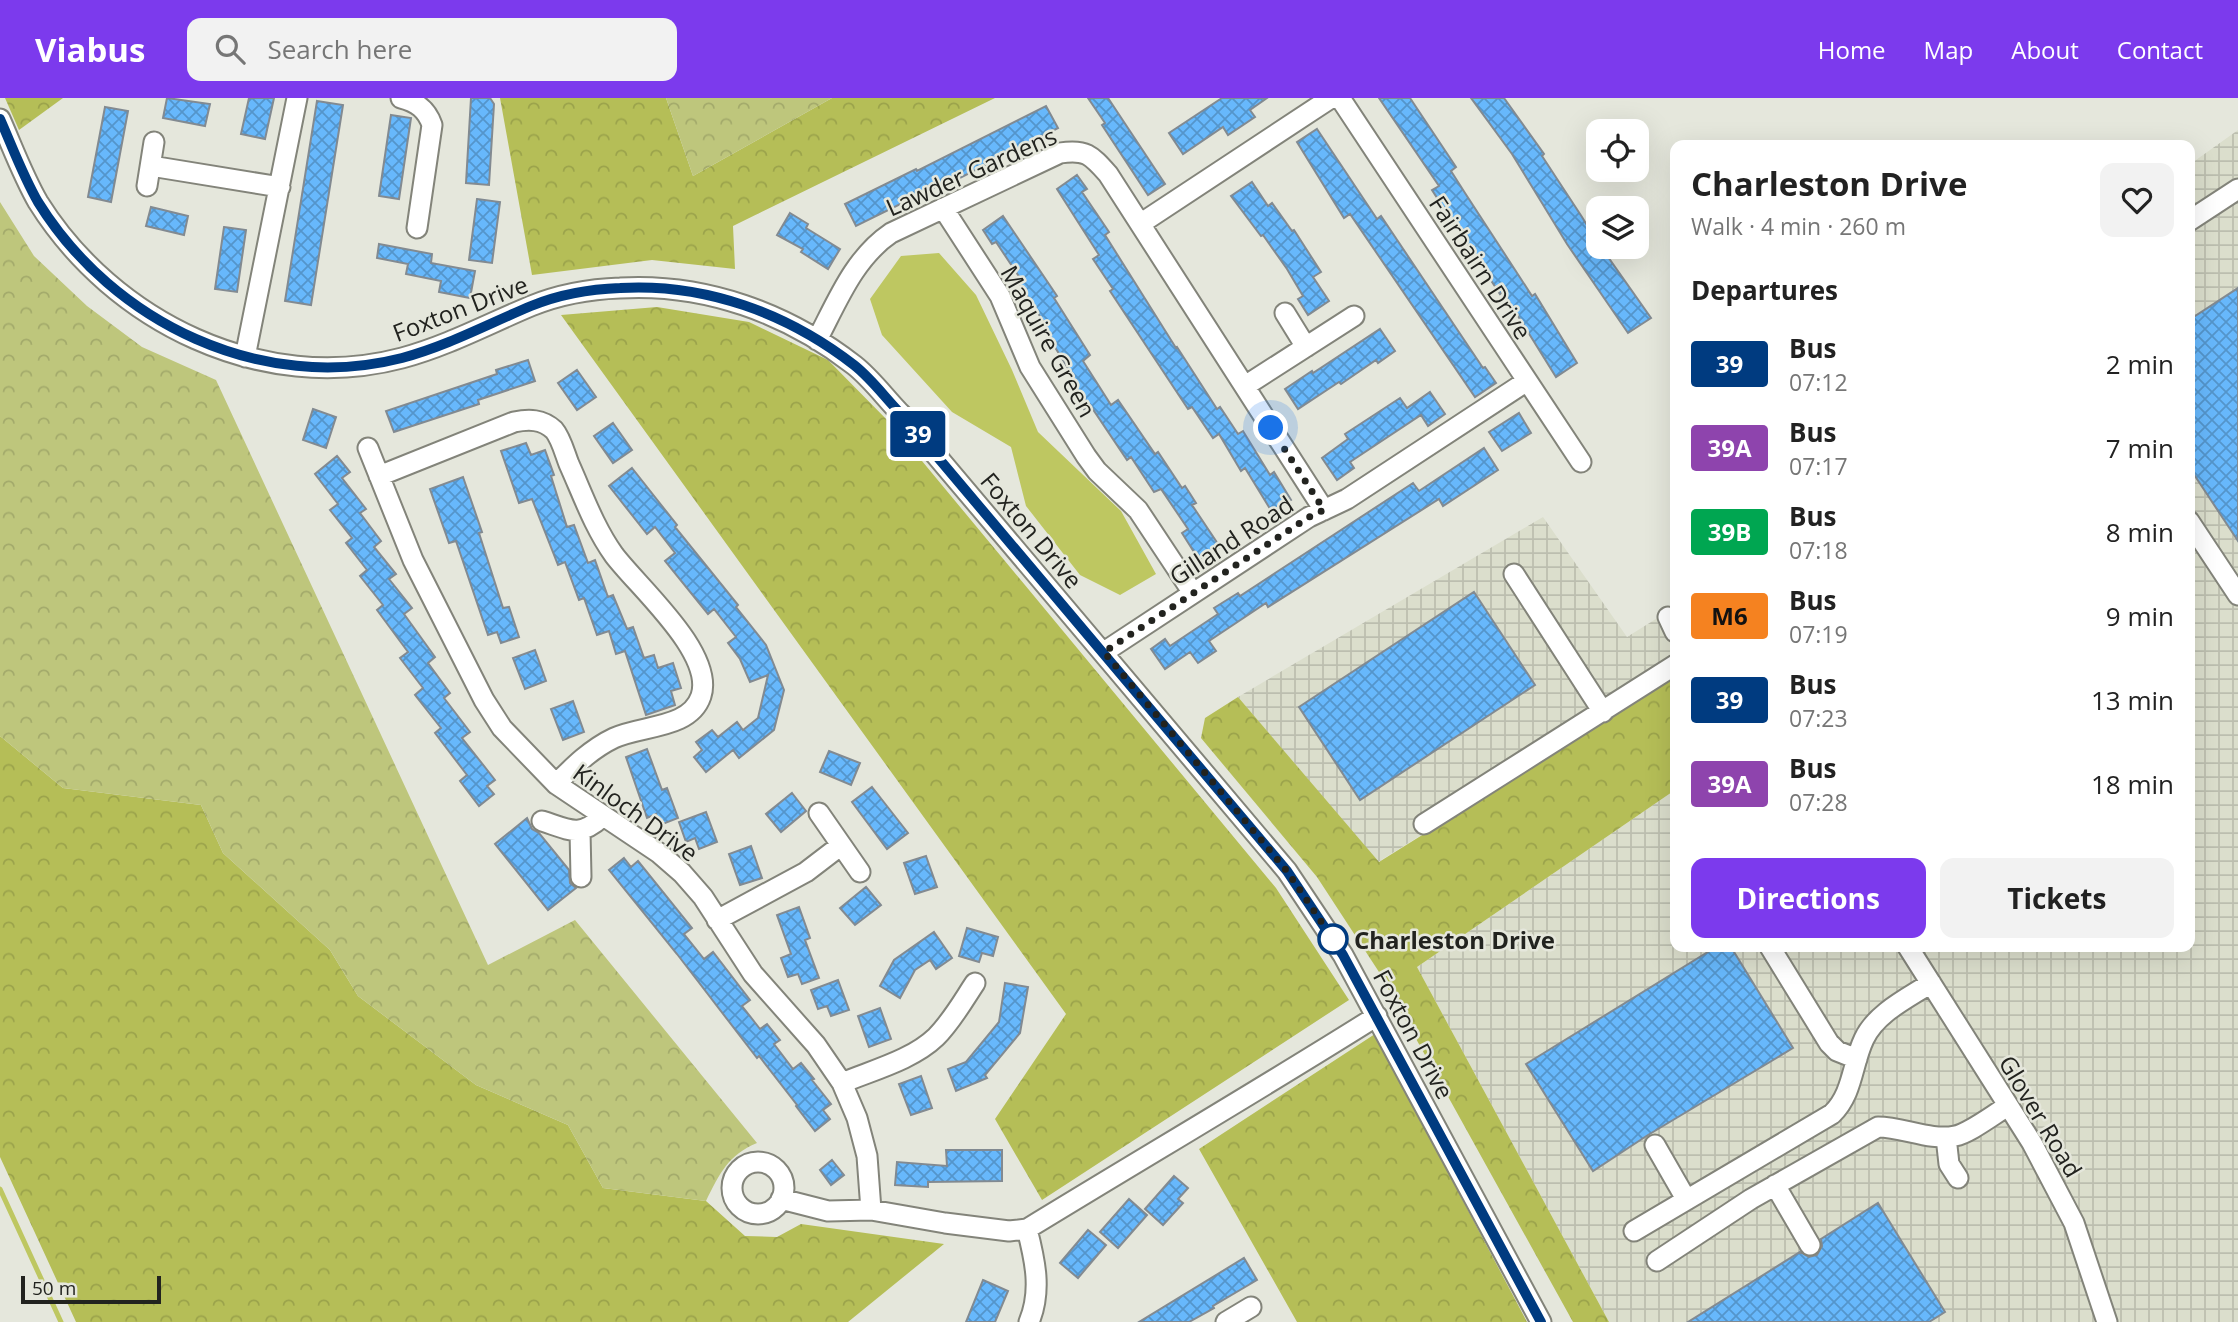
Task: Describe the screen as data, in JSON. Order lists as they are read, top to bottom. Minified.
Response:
{"streets":{"street":["Lawder Gardens","Fairbairn Drive","Foxton Drive","Maquire Green","Gilland Road","Kinloch Drive","Glover Road"]},"crossings":[["Lawder Gardens","Foxton Drive"],["Lawder Gardens","Maquire Green"],["Lawder Gardens","Gilland Road"],["Fairbairn Drive","Gilland Road"],["Foxton Drive","Gilland Road"],["Maquire Green","Gilland Road"]],"places":["Charleston Drive"],"lines":["bus line 39"],"scale_bar":"50 m","page":{"header":"Viabus","search":"Search here","nav":["Home","Map","About","Contact"],"on_map":"39","heading":[["Charleston Drive","Walk · 4 min · 260 m"],"Departures"],"list":[{"mark":"39","name":"Bus","note":"07:12","value":"2 min"},{"mark":"39A","name":"Bus","note":"07:17","value":"7 min"},{"mark":"39B","name":"Bus","note":"07:18","value":"8 min"},{"mark":"M6","name":"Bus","note":"07:19","value":"9 min"},{"mark":"39","name":"Bus","note":"07:23","value":"13 min"},{"mark":"39A","name":"Bus","note":"07:28","value":"18 min"}],"buttons":["Directions","Tickets"],"scale":"50 m"}}
